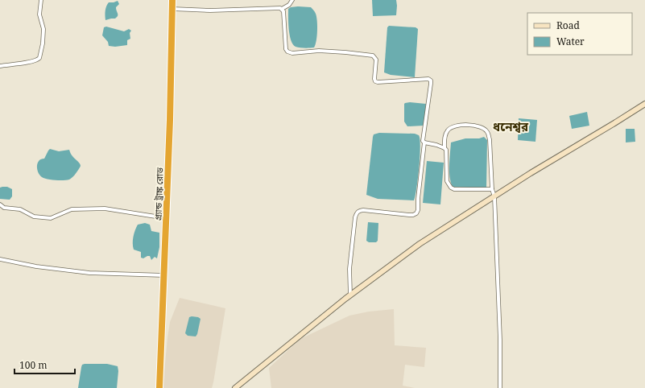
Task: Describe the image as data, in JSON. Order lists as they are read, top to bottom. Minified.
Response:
{"streets":{"highway":["গ্র্যান্ড ট্রাঙ্ক রোড"]},"districts":["ধনেশ্বর"],"legend":["Road","Water"],"scale_bar":"100 m"}
